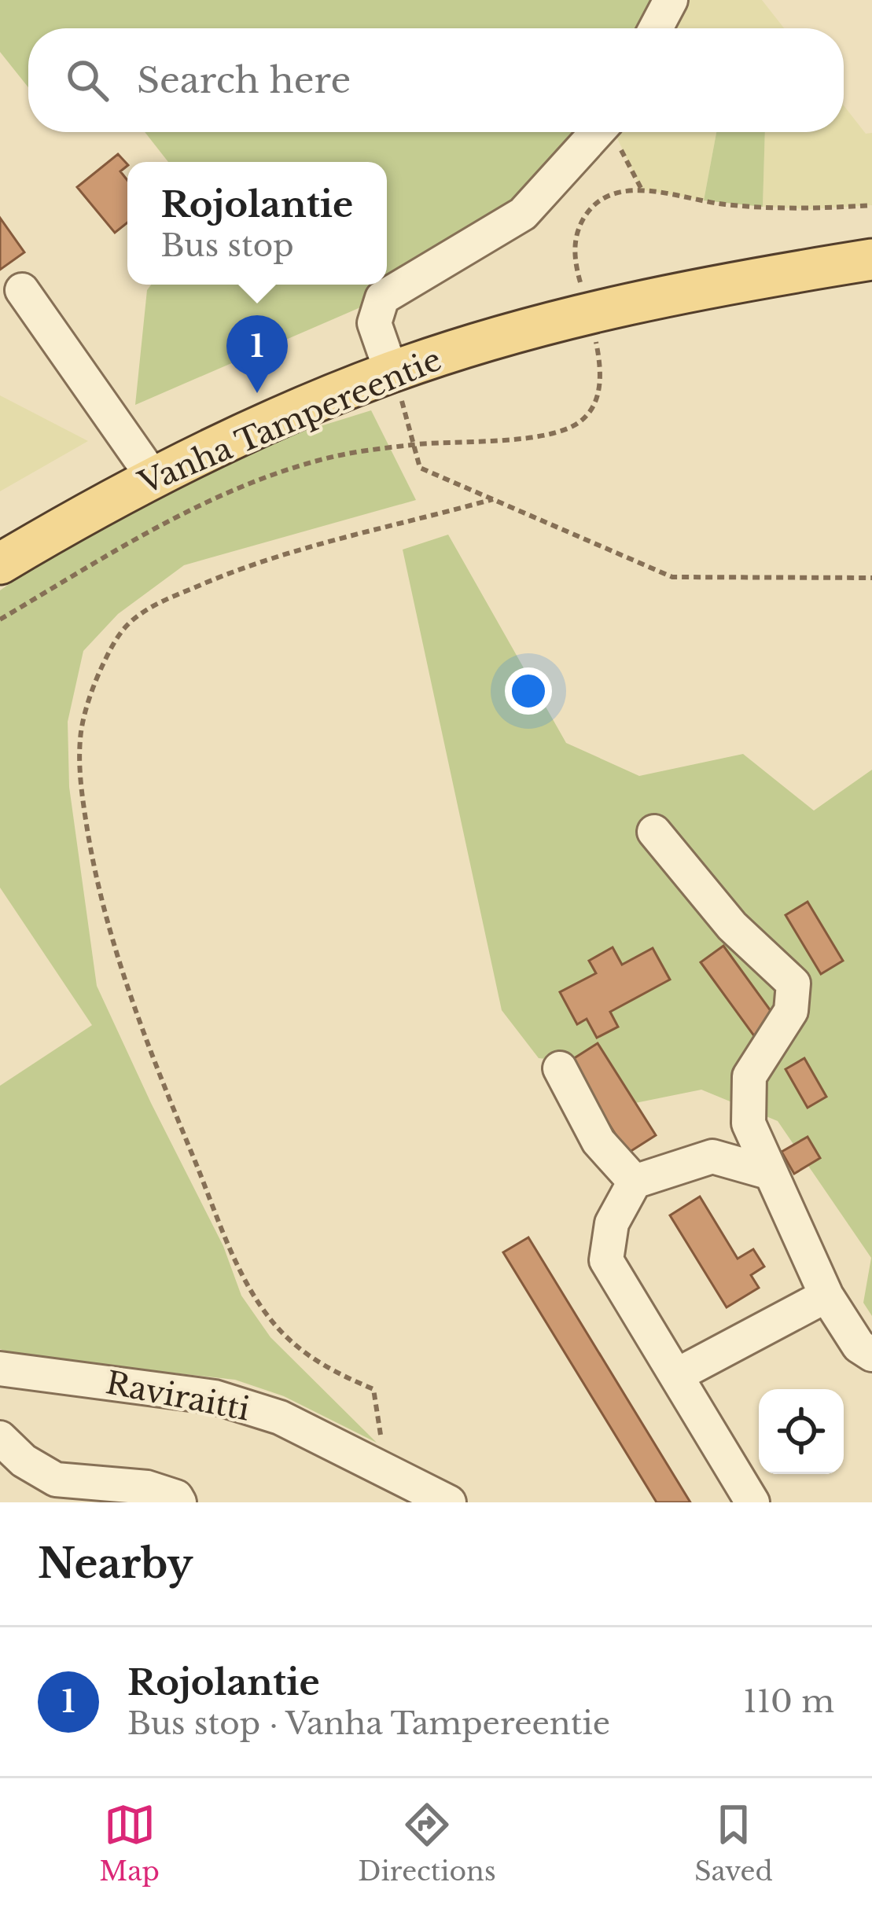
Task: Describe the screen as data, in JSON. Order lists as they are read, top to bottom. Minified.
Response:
{"streets":{"main road":["Vanha Tampereentie"],"street":["Raviraitti"]},"page":{"search":"Search here","popup":["Rojolantie","Bus stop"],"pins":"1","heading":"Nearby","list":[{"mark":"1","name":"Rojolantie","note":"Bus stop · Vanha Tampereentie","value":"110 m"}],"nav":["Map","Directions","Saved"]}}
